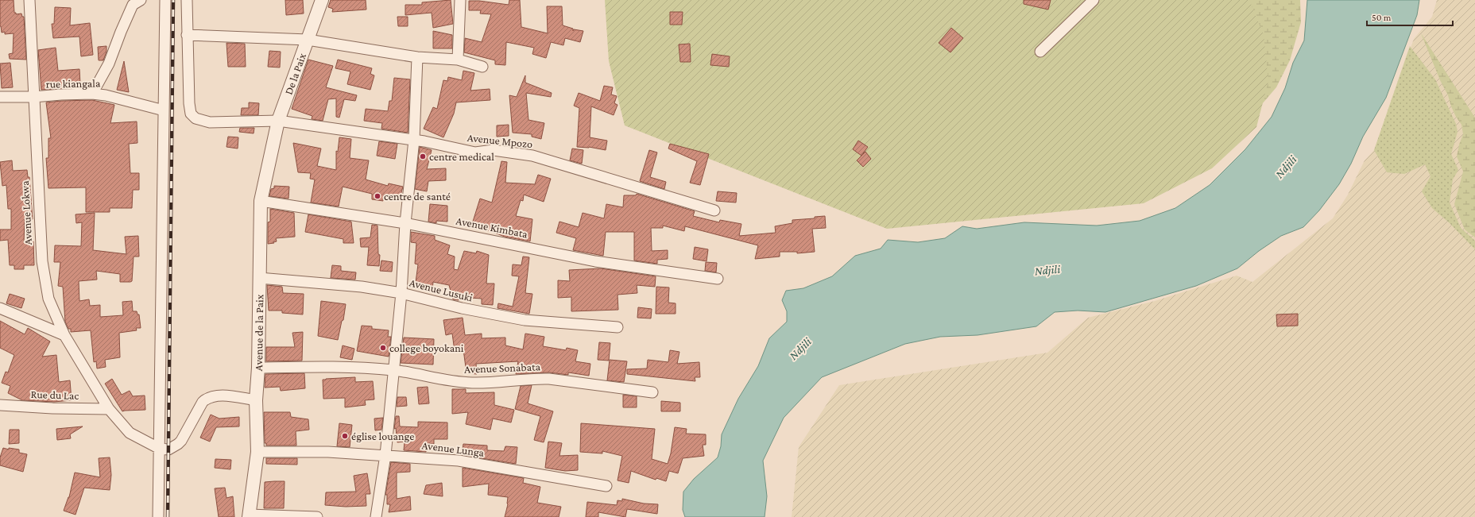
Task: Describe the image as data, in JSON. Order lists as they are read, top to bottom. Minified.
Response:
{"streets":{"street":["De la Paix","rue kiangala","Avenue Mpozo","Avenue Lokwa","Avenue Kimbata","Avenue Lusuki","Avenue de la Paix","Avenue Sonabata","Rue du Lac","Avenue Lunga"]},"crossings":[["De la Paix","Avenue Mpozo"],["De la Paix","Avenue de la Paix"],["rue kiangala","Avenue Lokwa"],["Avenue Lokwa","Rue du Lac"],["Avenue Kimbata","Avenue de la Paix"],["Avenue Lusuki","Avenue de la Paix"],["Avenue de la Paix","Avenue Sonabata"],["Avenue de la Paix","Avenue Lunga"]],"water":["Ndjili"],"places":["centre medical","centre de santé","college boyokani","église louange"],"scale_bar":"50 m"}
